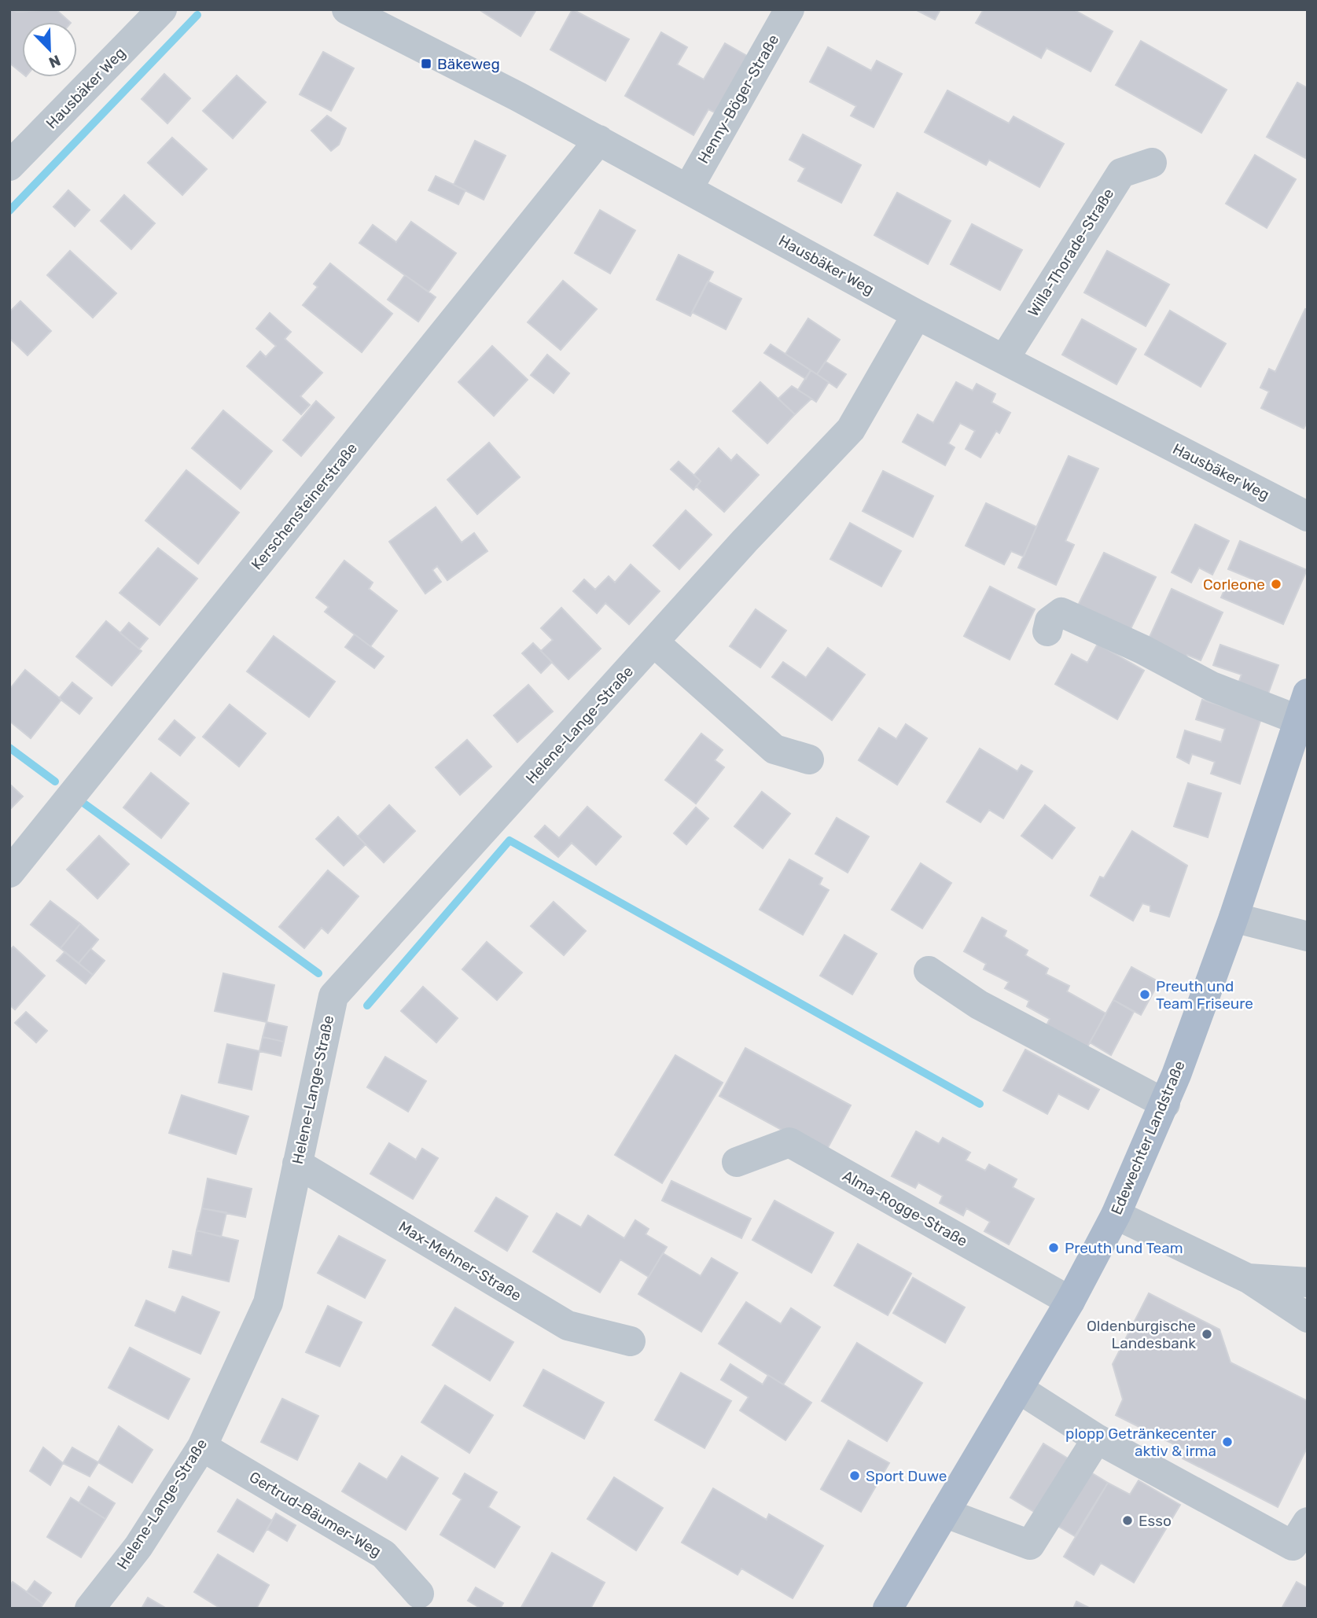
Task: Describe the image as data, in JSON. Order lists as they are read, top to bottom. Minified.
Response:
{"streets":{"main road":["Edewechter Landstraße"],"street":["Hausbäker Weg","Henny-Böger-Straße","Willa-Thorade-Straße","Kerschensteinerstraße","Helene-Lange-Straße","Alma-Rogge-Straße","Max-Mehner-Straße","Gertrud-Bäumer-Weg"]},"crossings":[["Hausbäker Weg","Henny-Böger-Straße"],["Hausbäker Weg","Willa-Thorade-Straße"],["Hausbäker Weg","Kerschensteinerstraße"],["Hausbäker Weg","Helene-Lange-Straße"],["Helene-Lange-Straße","Max-Mehner-Straße"],["Helene-Lange-Straße","Gertrud-Bäumer-Weg"],["Edewechter Landstraße","Alma-Rogge-Straße"]],"places":{"transit":["Bäkeweg"],"other":["Corleone","Preuth und Team Friseure","Preuth und Team","Oldenburgische Landesbank","plopp Getränkecenter aktiv & irma","Sport Duwe","Esso"]},"north":"bottom right"}
